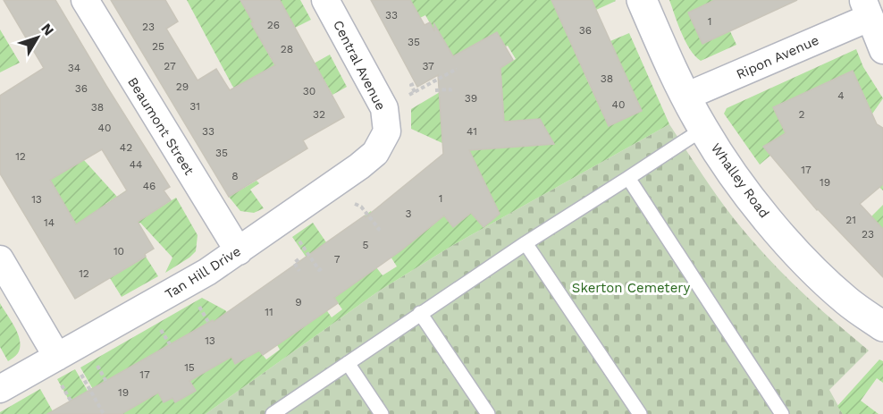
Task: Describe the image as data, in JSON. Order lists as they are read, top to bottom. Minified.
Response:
{"streets":{"street":["Ripon Avenue","Central Avenue","Beaumont Street","Whalley Road","Tan Hill Drive"]},"crossings":[["Ripon Avenue","Whalley Road"],["Central Avenue","Tan Hill Drive"],["Beaumont Street","Tan Hill Drive"]],"parks":["Skerton Cemetery"],"house_numbers":["33","1","26","23","36","35","25","28","27","37","34","38","29","36","30","4","39","40","31","38","32","2","40","33","41","42","35","12","44","17","8","19","46","1","13","3","21","14","23","5","10","7","12","9","11","13","15","17","19"],"north":"top right"}
